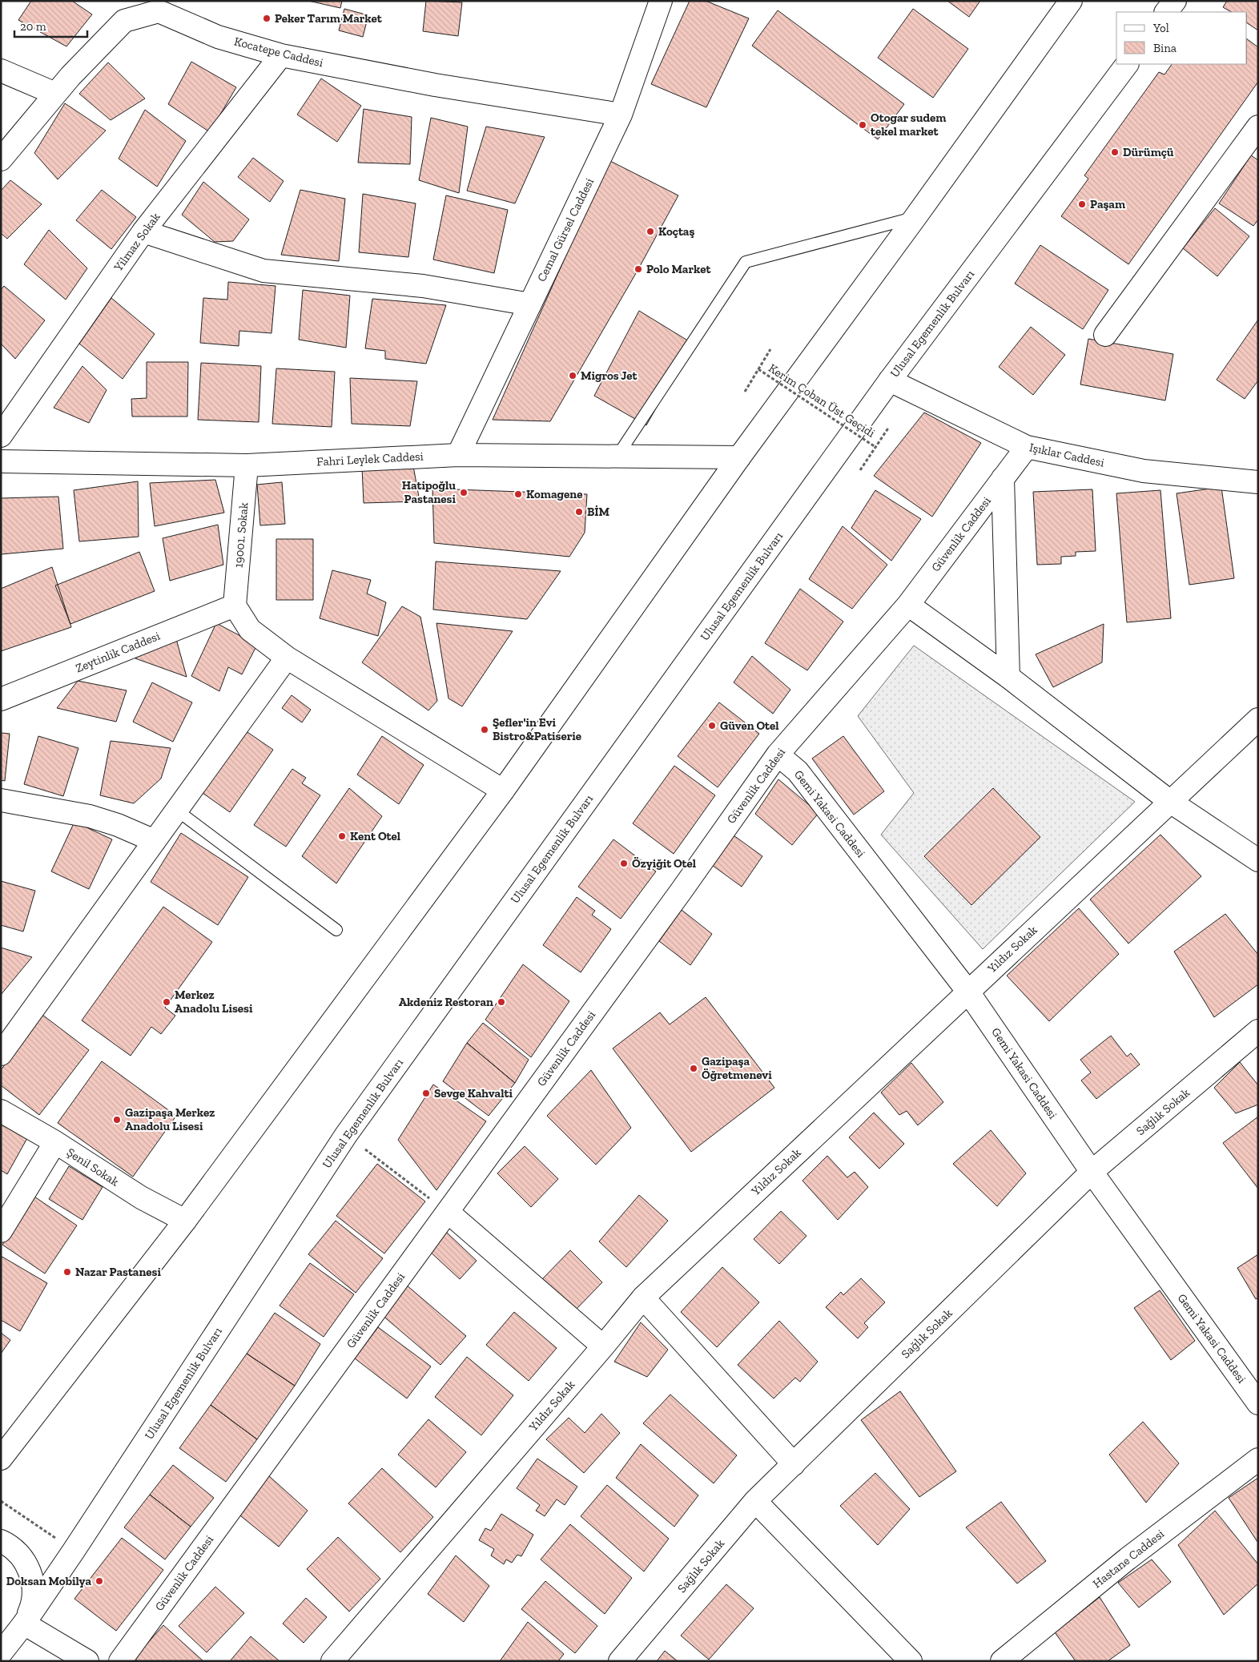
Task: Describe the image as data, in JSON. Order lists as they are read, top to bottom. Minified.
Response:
{"streets":{"main road":["Kocatepe Caddesi","Cemal Gürsel Caddesi","Yilmaz Sokak","Ulusal Egemenlik Bulvarı","Işıklar Caddesi","Fahri Leylek Caddesi","Güvenlik Caddesi","19001. Sokak","Zeytinlik Caddesi","Gemi Yakasi Caddesi","Yıldız Sokak","Sağlık Sokak","Şenil Sokak","Hastane Caddesi"],"path":["Kerim Çoban Üst Geçidi"]},"crossings":[["Kocatepe Caddesi","Cemal Gürsel Caddesi"],["Kocatepe Caddesi","Yilmaz Sokak"],["Cemal Gürsel Caddesi","Fahri Leylek Caddesi"],["Ulusal Egemenlik Bulvarı","Işıklar Caddesi"],["Işıklar Caddesi","Güvenlik Caddesi"],["Fahri Leylek Caddesi","19001. Sokak"],["Güvenlik Caddesi","Gemi Yakasi Caddesi"],["19001. Sokak","Zeytinlik Caddesi"],["Gemi Yakasi Caddesi","Yıldız Sokak"],["Gemi Yakasi Caddesi","Sağlık Sokak"]],"places":["Peker Tarım Market","Otogar sudem tekel market","Dürümçü","Paşam","Koçtaş","Polo Market","Migros Jet","Hatipoğlu Pastanesi","Komagene","BİM","Güven Otel","Şefler'in Evi Bistro&Patiserie","Kent Otel","Özyiğit Otel","Merkez Anadolu Lisesi","Akdeniz Restoran","Gazipaşa Öğretmenevi","Sevge Kahvalti","Gazipaşa Merkez Anadolu Lisesi","Nazar Pastanesi","Doksan Mobilya"],"legend":["Yol","Bina"],"scale_bar":"20 m"}
